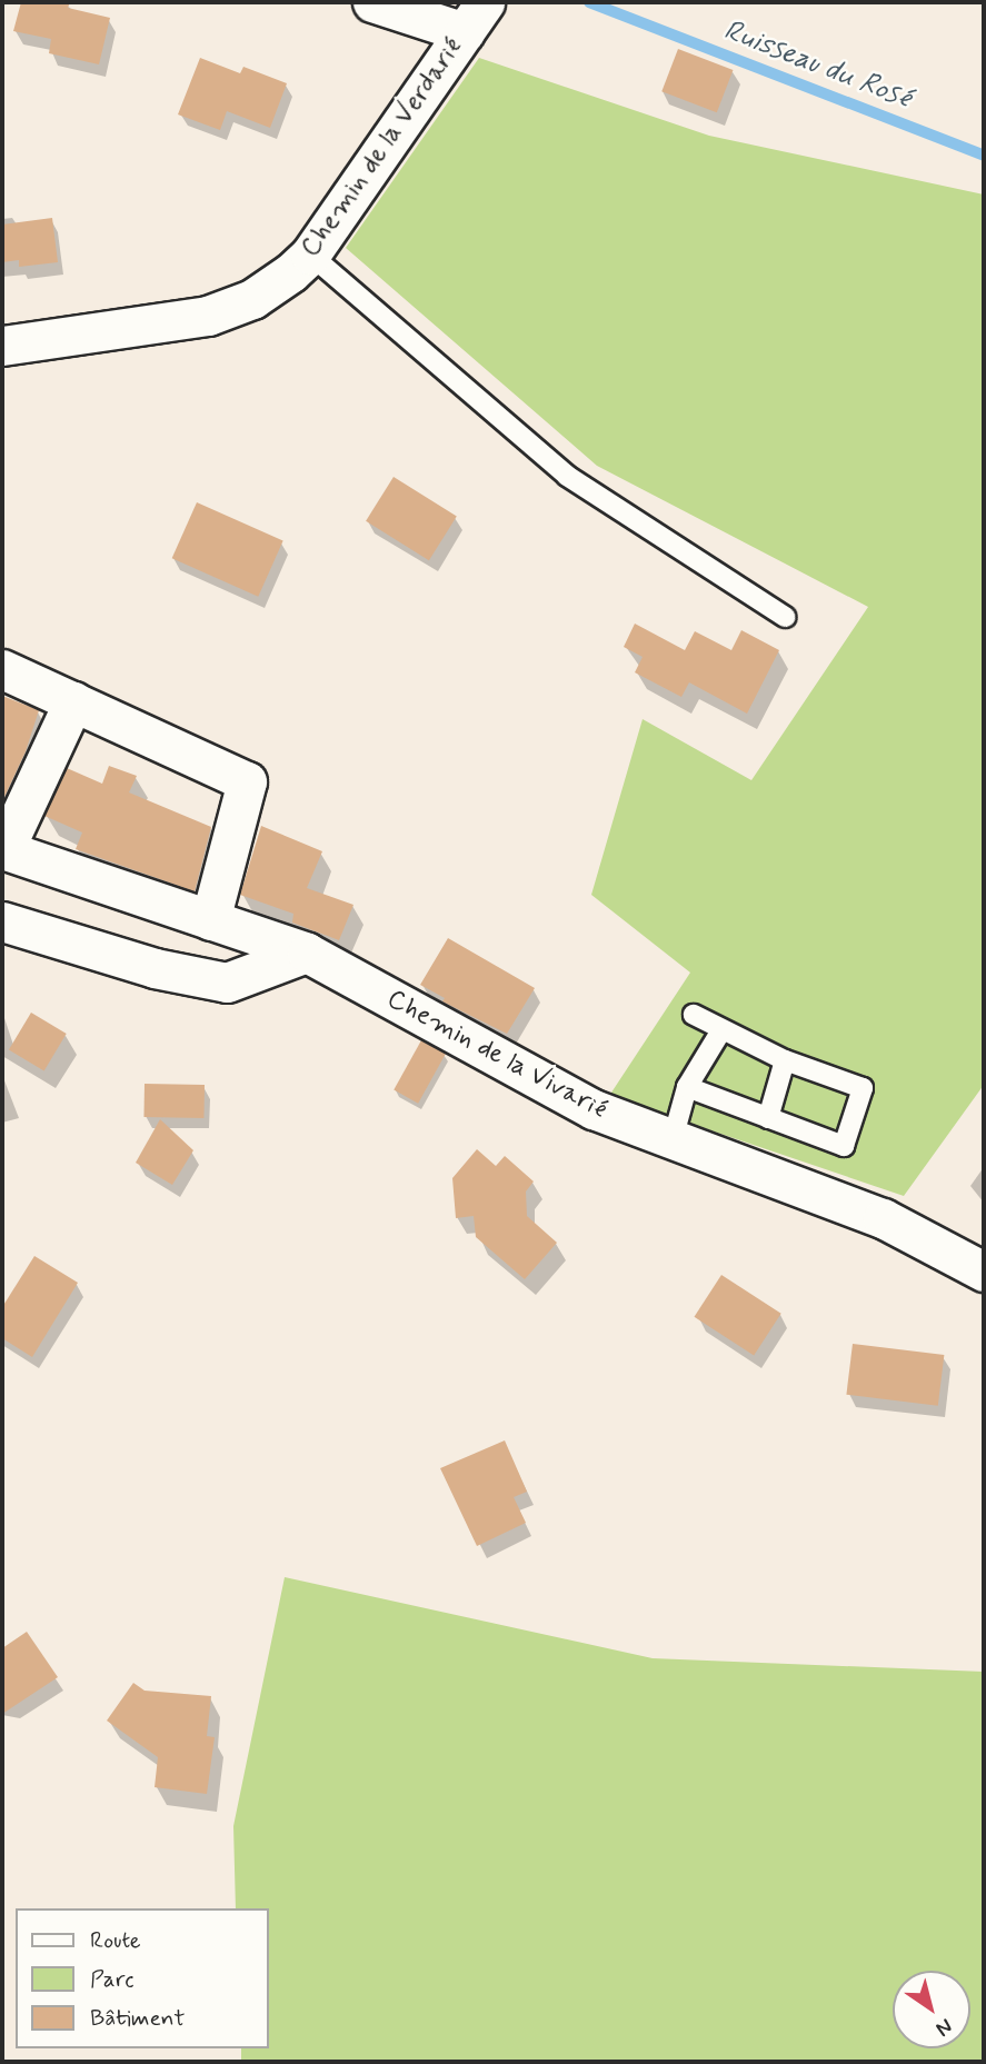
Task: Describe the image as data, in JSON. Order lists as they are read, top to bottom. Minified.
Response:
{"streets":{"street":["Chemin de la Verdarié","Chemin de la Vivarié"]},"water":["Ruisseau du Rosé"],"legend":["Route","Parc","Bâtiment"],"north":"bottom right"}
